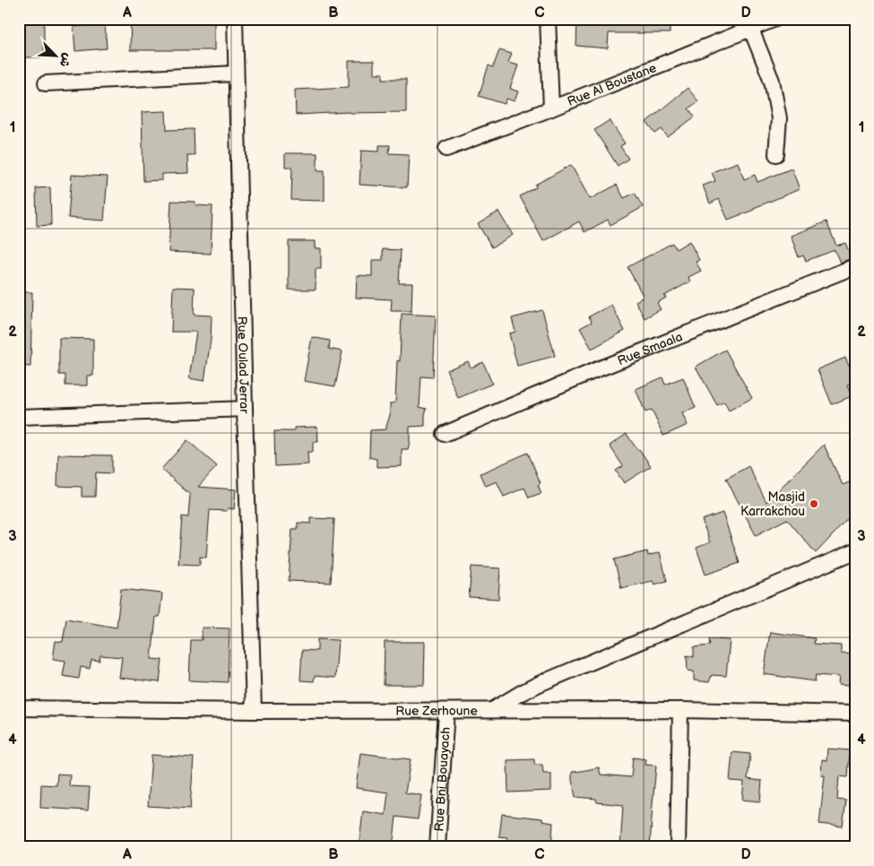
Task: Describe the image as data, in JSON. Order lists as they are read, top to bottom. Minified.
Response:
{"streets":{"street":["Rue Al Boustane","Rue Smaala","Rue Oulad Jerrar","Rue Zerhoune","Rue Bni Bouayach"]},"crossings":[["Rue Oulad Jerrar","Rue Zerhoune"],["Rue Zerhoune","Rue Bni Bouayach"]],"places":["Masjid Karrakchou"],"north":"bottom right","grid":{"columns":["A","B","C","D"],"rows":["1","2","3","4"]}}
